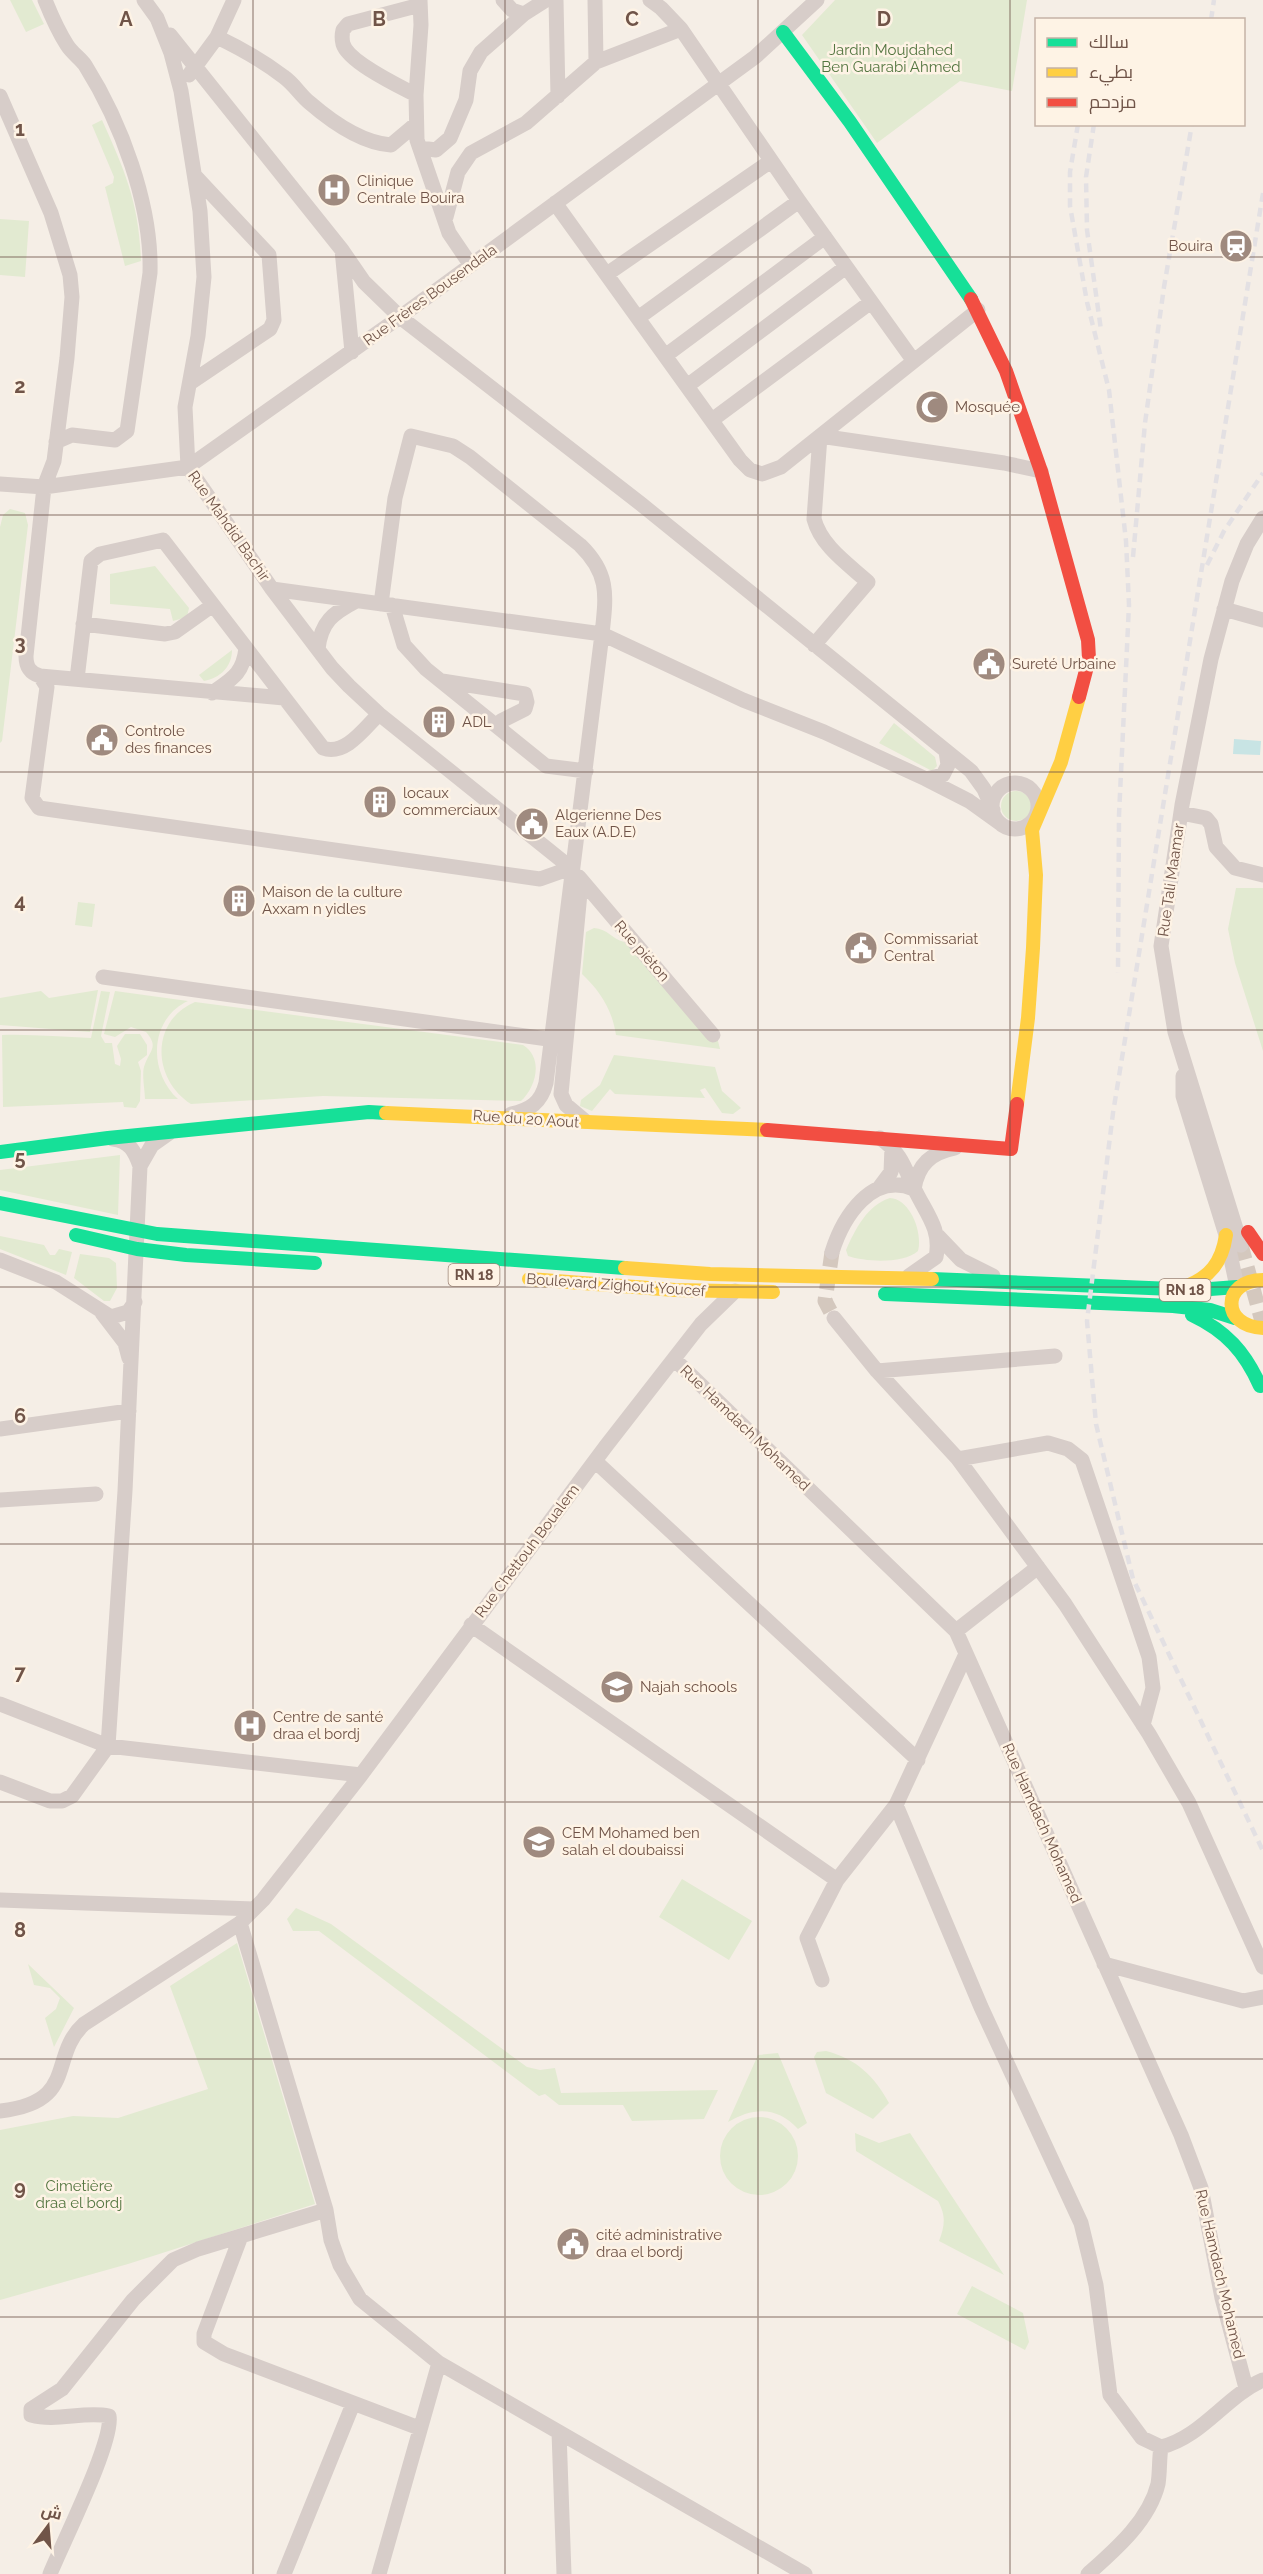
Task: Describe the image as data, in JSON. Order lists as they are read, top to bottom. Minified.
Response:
{"streets":{"main road":["Rue du 20 Aout","RN 18","Boulevard Zighout Youcef"],"street":["Rue Frères Bousendala","Rue Mahdid Bachir","Rue Tali Maamar","Rue piéton","Rue Hamdach Mohamed","Rue Chettouh Boualem"]},"crossings":[["Rue Frères Bousendala","Rue Mahdid Bachir"],["Rue Mahdid Bachir","Rue piéton"],["RN 18","Boulevard Zighout Youcef"],["Boulevard Zighout Youcef","Rue Chettouh Boualem"],["Rue Hamdach Mohamed","Rue Chettouh Boualem"]],"parks":["Jardin Moujdahed Ben Guarabi Ahmed","Cimetière draa el bordj"],"places":{"hospital":["Clinique Centrale Bouira","Centre de santé draa el bordj"],"station":["Bouira"],"mosque":["Mosquée"],"public building":["Sureté Urbaine","Controle des finances","Algerienne Des Eaux (A.D.E)","Commissariat Central","cité administrative draa el bordj"],"building":["ADL","locaux commerciaux","Maison de la culture Axxam n yidles"],"school or university":["Najah schools","CEM Mohamed ben salah el doubaissi"]},"legend":["سالك","بطيء","مزدحم"],"north":"top","grid":{"columns":["A","B","C","D"],"rows":["1","2","3","4","5","6","7","8","9"]}}
